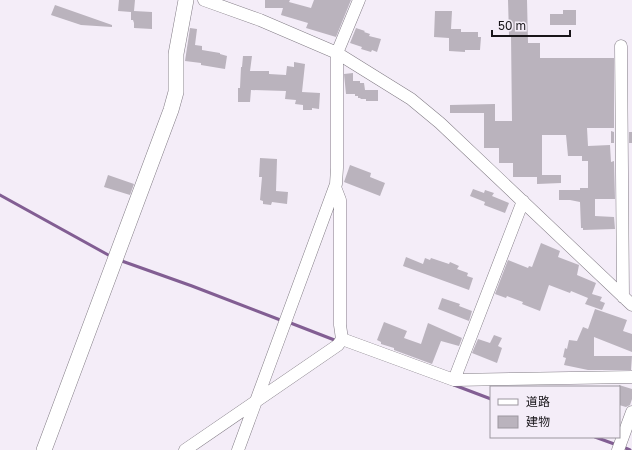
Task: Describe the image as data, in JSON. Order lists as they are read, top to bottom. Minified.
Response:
{"legend":["道路","建物"],"scale_bar":"50 m"}
